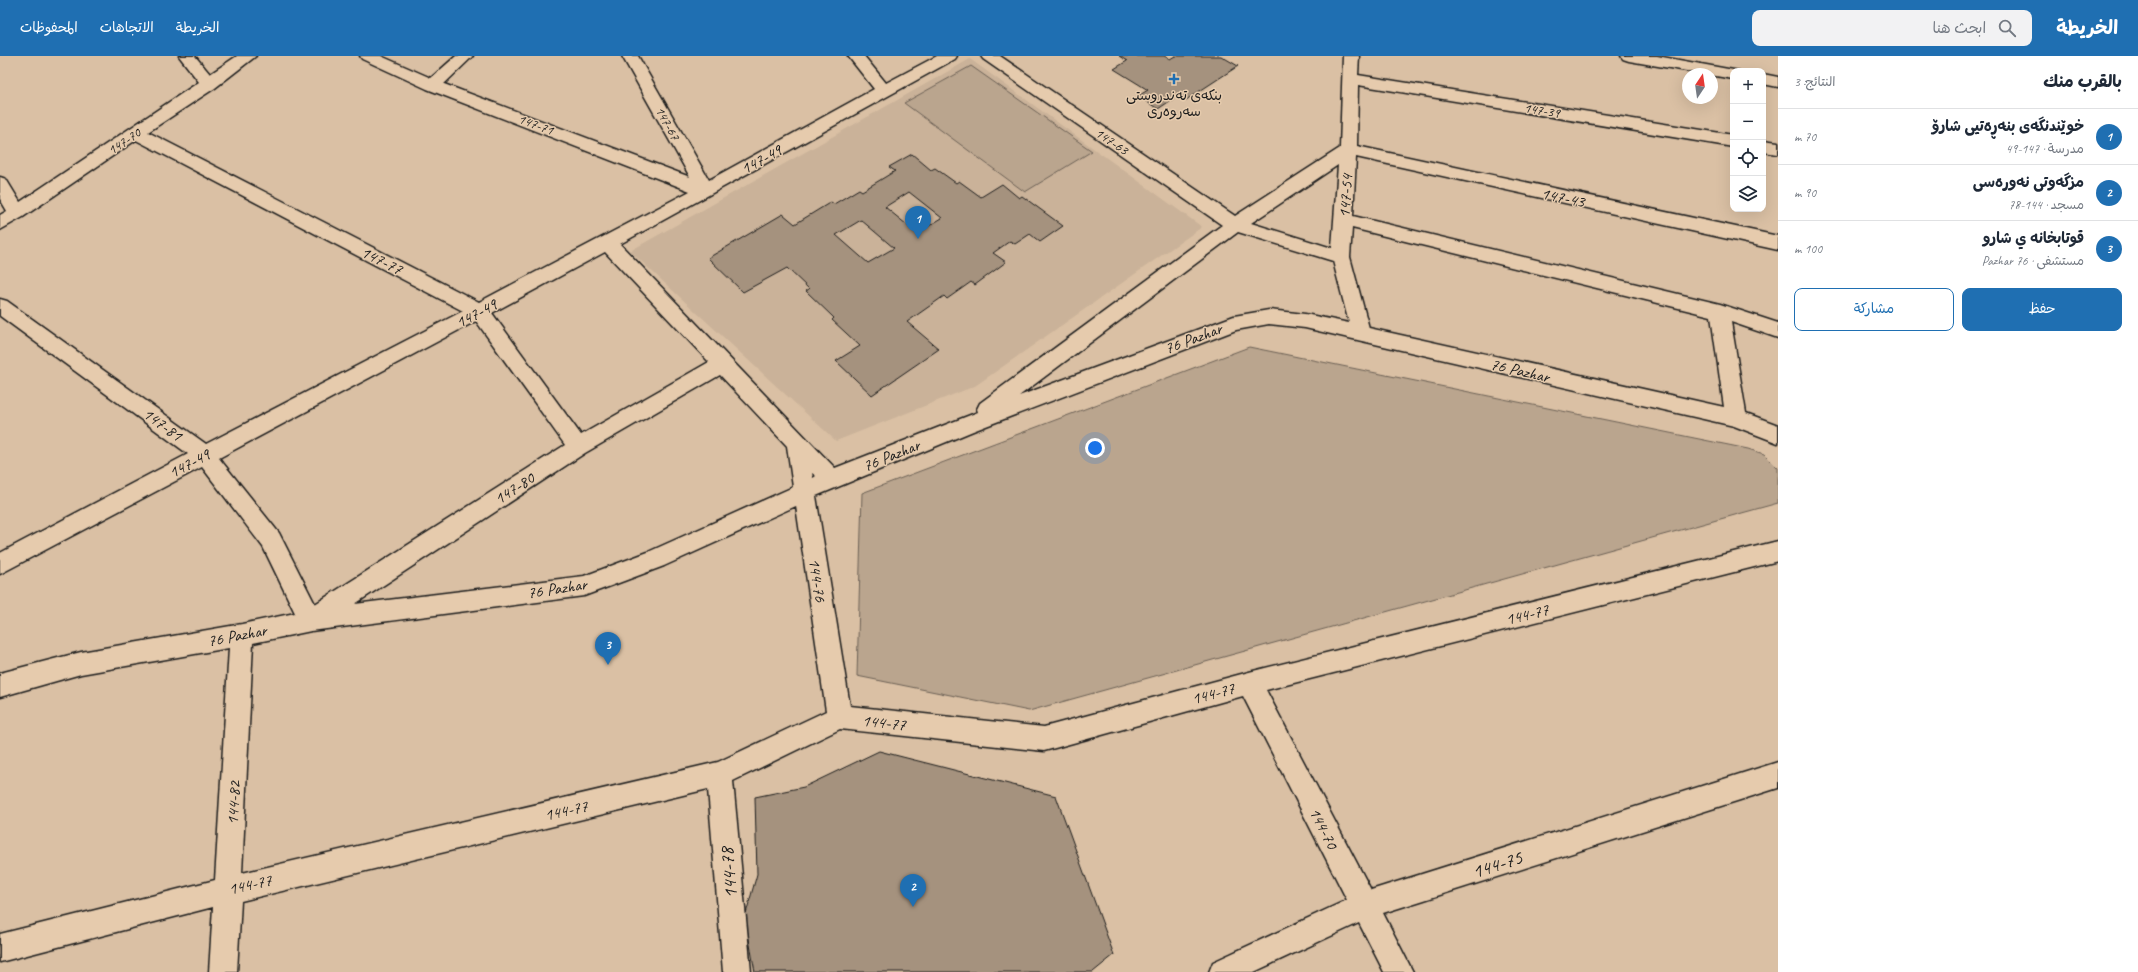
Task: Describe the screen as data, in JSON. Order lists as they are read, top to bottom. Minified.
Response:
{"streets":{"street":["147-39","147-67","147-71","147-70","147-63","147-49","147-54","147-43","147-77","76 Pazhar","147-81","147-80","144-76","144-77","144-82","144-70","144-75","144-78"]},"crossings":[["147-39","147-54"],["147-67","147-71"],["147-67","147-49"],["147-71","147-49"],["147-70","147-77"],["147-63","147-54"],["147-49","147-77"],["147-49","147-81"],["147-54","147-43"],["147-54","76 Pazhar"],["147-77","147-80"],["76 Pazhar","147-81"],["76 Pazhar","147-80"],["76 Pazhar","144-76"],["76 Pazhar","144-82"],["147-81","147-80"],["144-76","144-77"],["144-77","144-82"],["144-77","144-70"],["144-77","144-78"],["144-70","144-75"]],"places":{"health":["بنکەی تەندروستی سەروەری"]},"north":"top","page":{"header":"الخريطة","search":"ابحث هنا","nav":["الخريطة","الاتجاهات","المحفوظات"],"heading":["بالقرب منك","النتائج: 3"],"map_buttons":["+","−"],"list":[{"mark":"1","name":"خوێندنگەی بنەڕەتیی شارۆ","note":"مدرسة · 147-49","value":"70 m"},{"mark":"2","name":"مزگەوتی نەورەسی","note":"مسجد · 144-78","value":"90 m"},{"mark":"3","name":"قوتابخانه ي شارو","note":"مستشفى · 76 Pazhar","value":"100 m"}],"pins":["1","3","2"],"buttons":["حفظ","مشاركة"]}}
